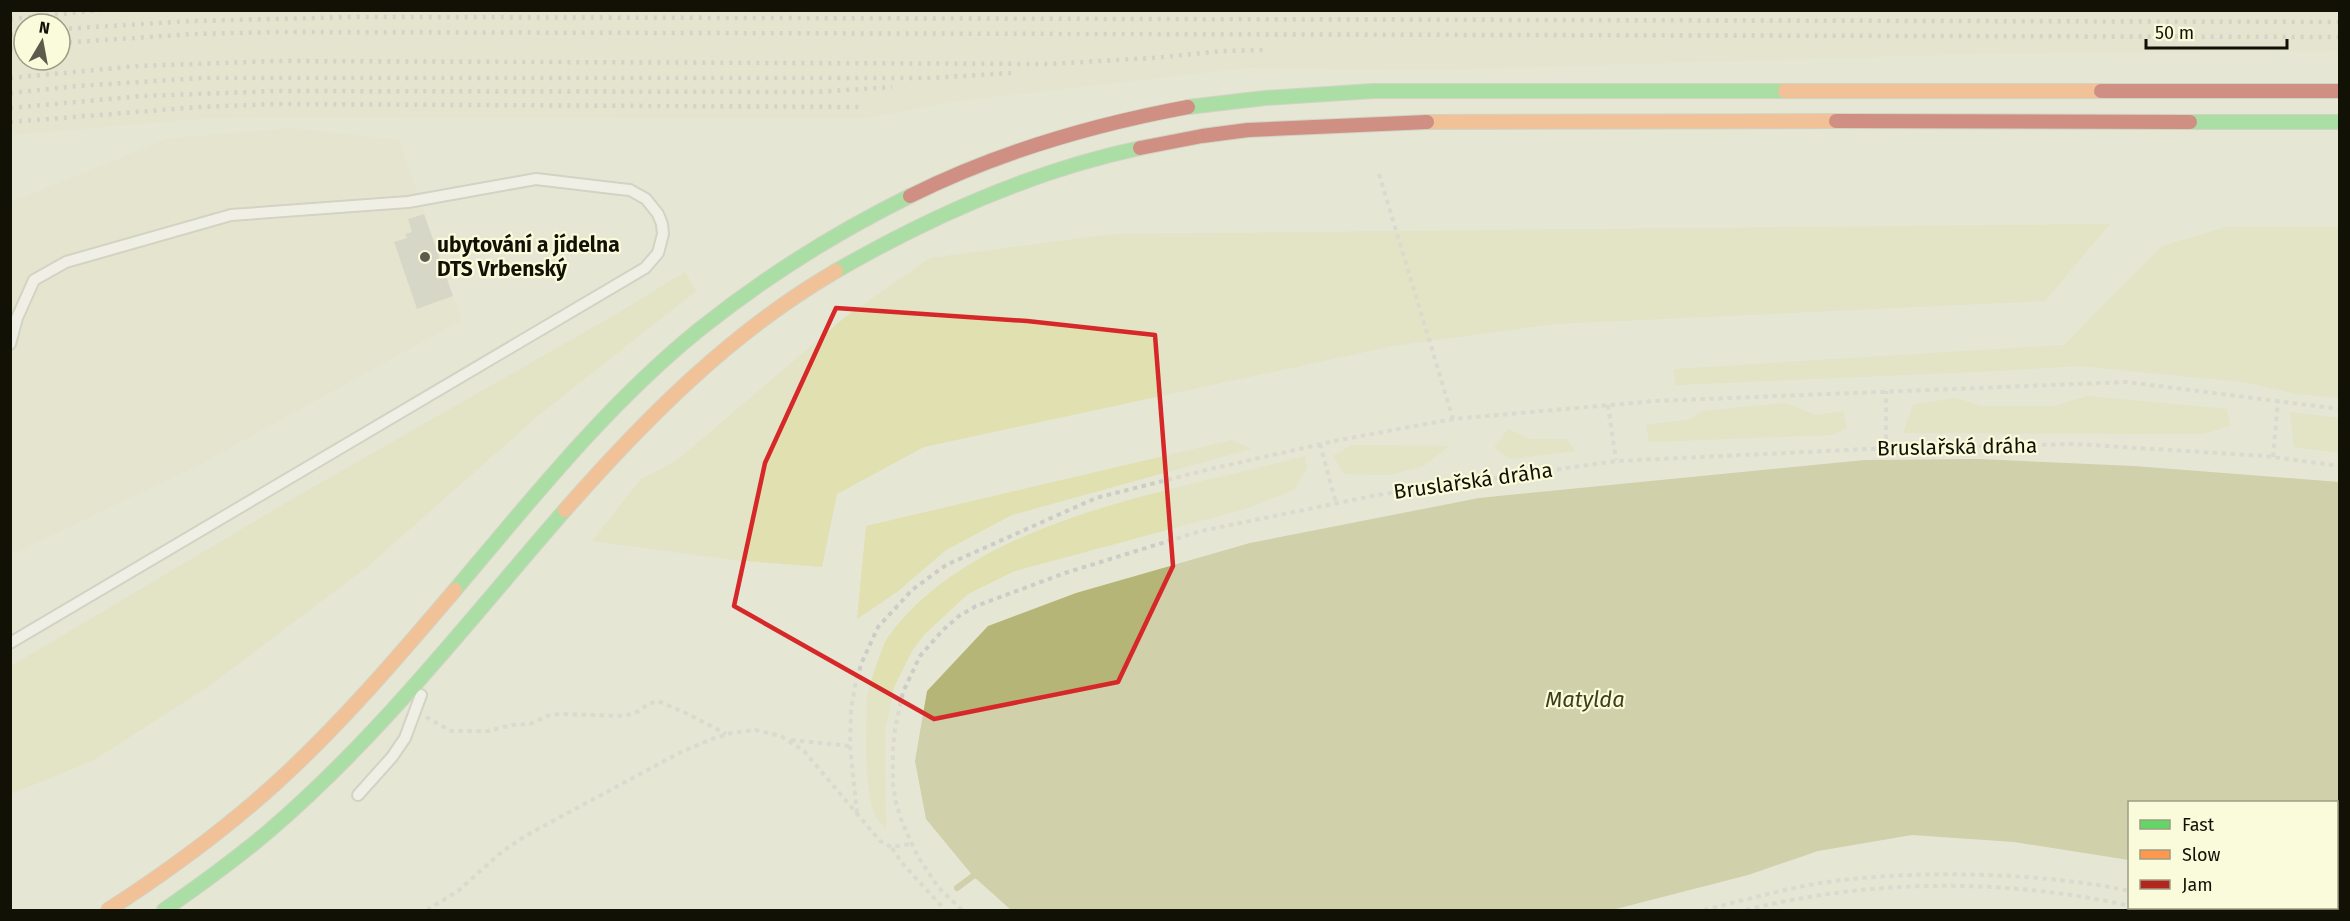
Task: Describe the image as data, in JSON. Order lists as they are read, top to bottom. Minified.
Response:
{"streets":{"path":["Bruslařská dráha"]},"water":["Matylda"],"places":["ubytování a jídelna DTS Vrbenský"],"legend":["Fast","Slow","Jam"],"scale_bar":"50 m","north":"top"}
